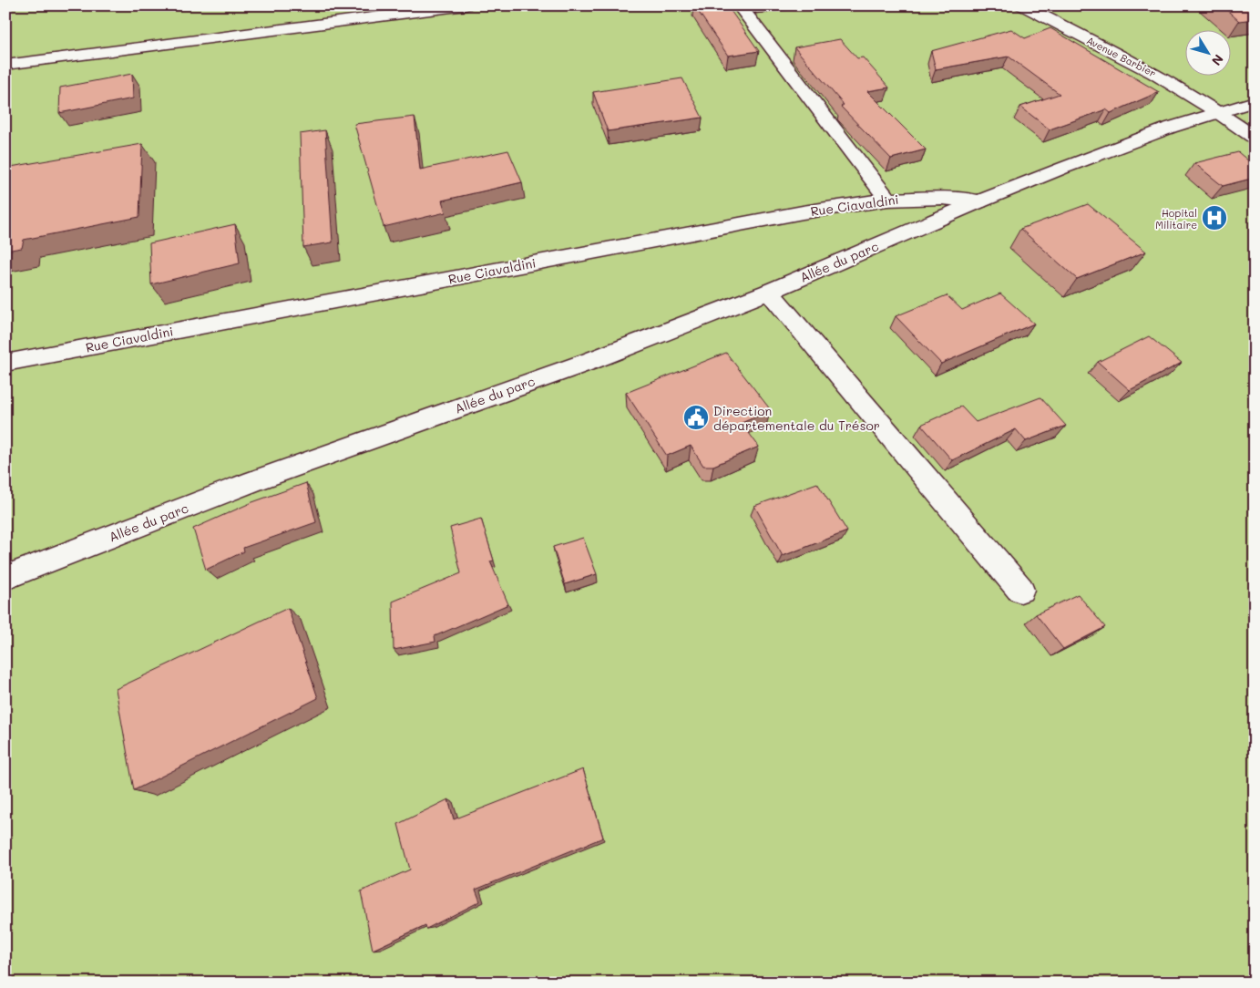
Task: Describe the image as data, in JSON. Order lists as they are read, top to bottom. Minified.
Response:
{"streets":{"street":["Avenue Barbier","Rue Ciavaldini","Allée du parc"]},"crossings":[["Avenue Barbier","Allée du parc"],["Rue Ciavaldini","Allée du parc"]],"places":{"hospital":["Hopital Militaire"],"public building":["Direction départementale du Trésor"]},"north":"bottom right"}
